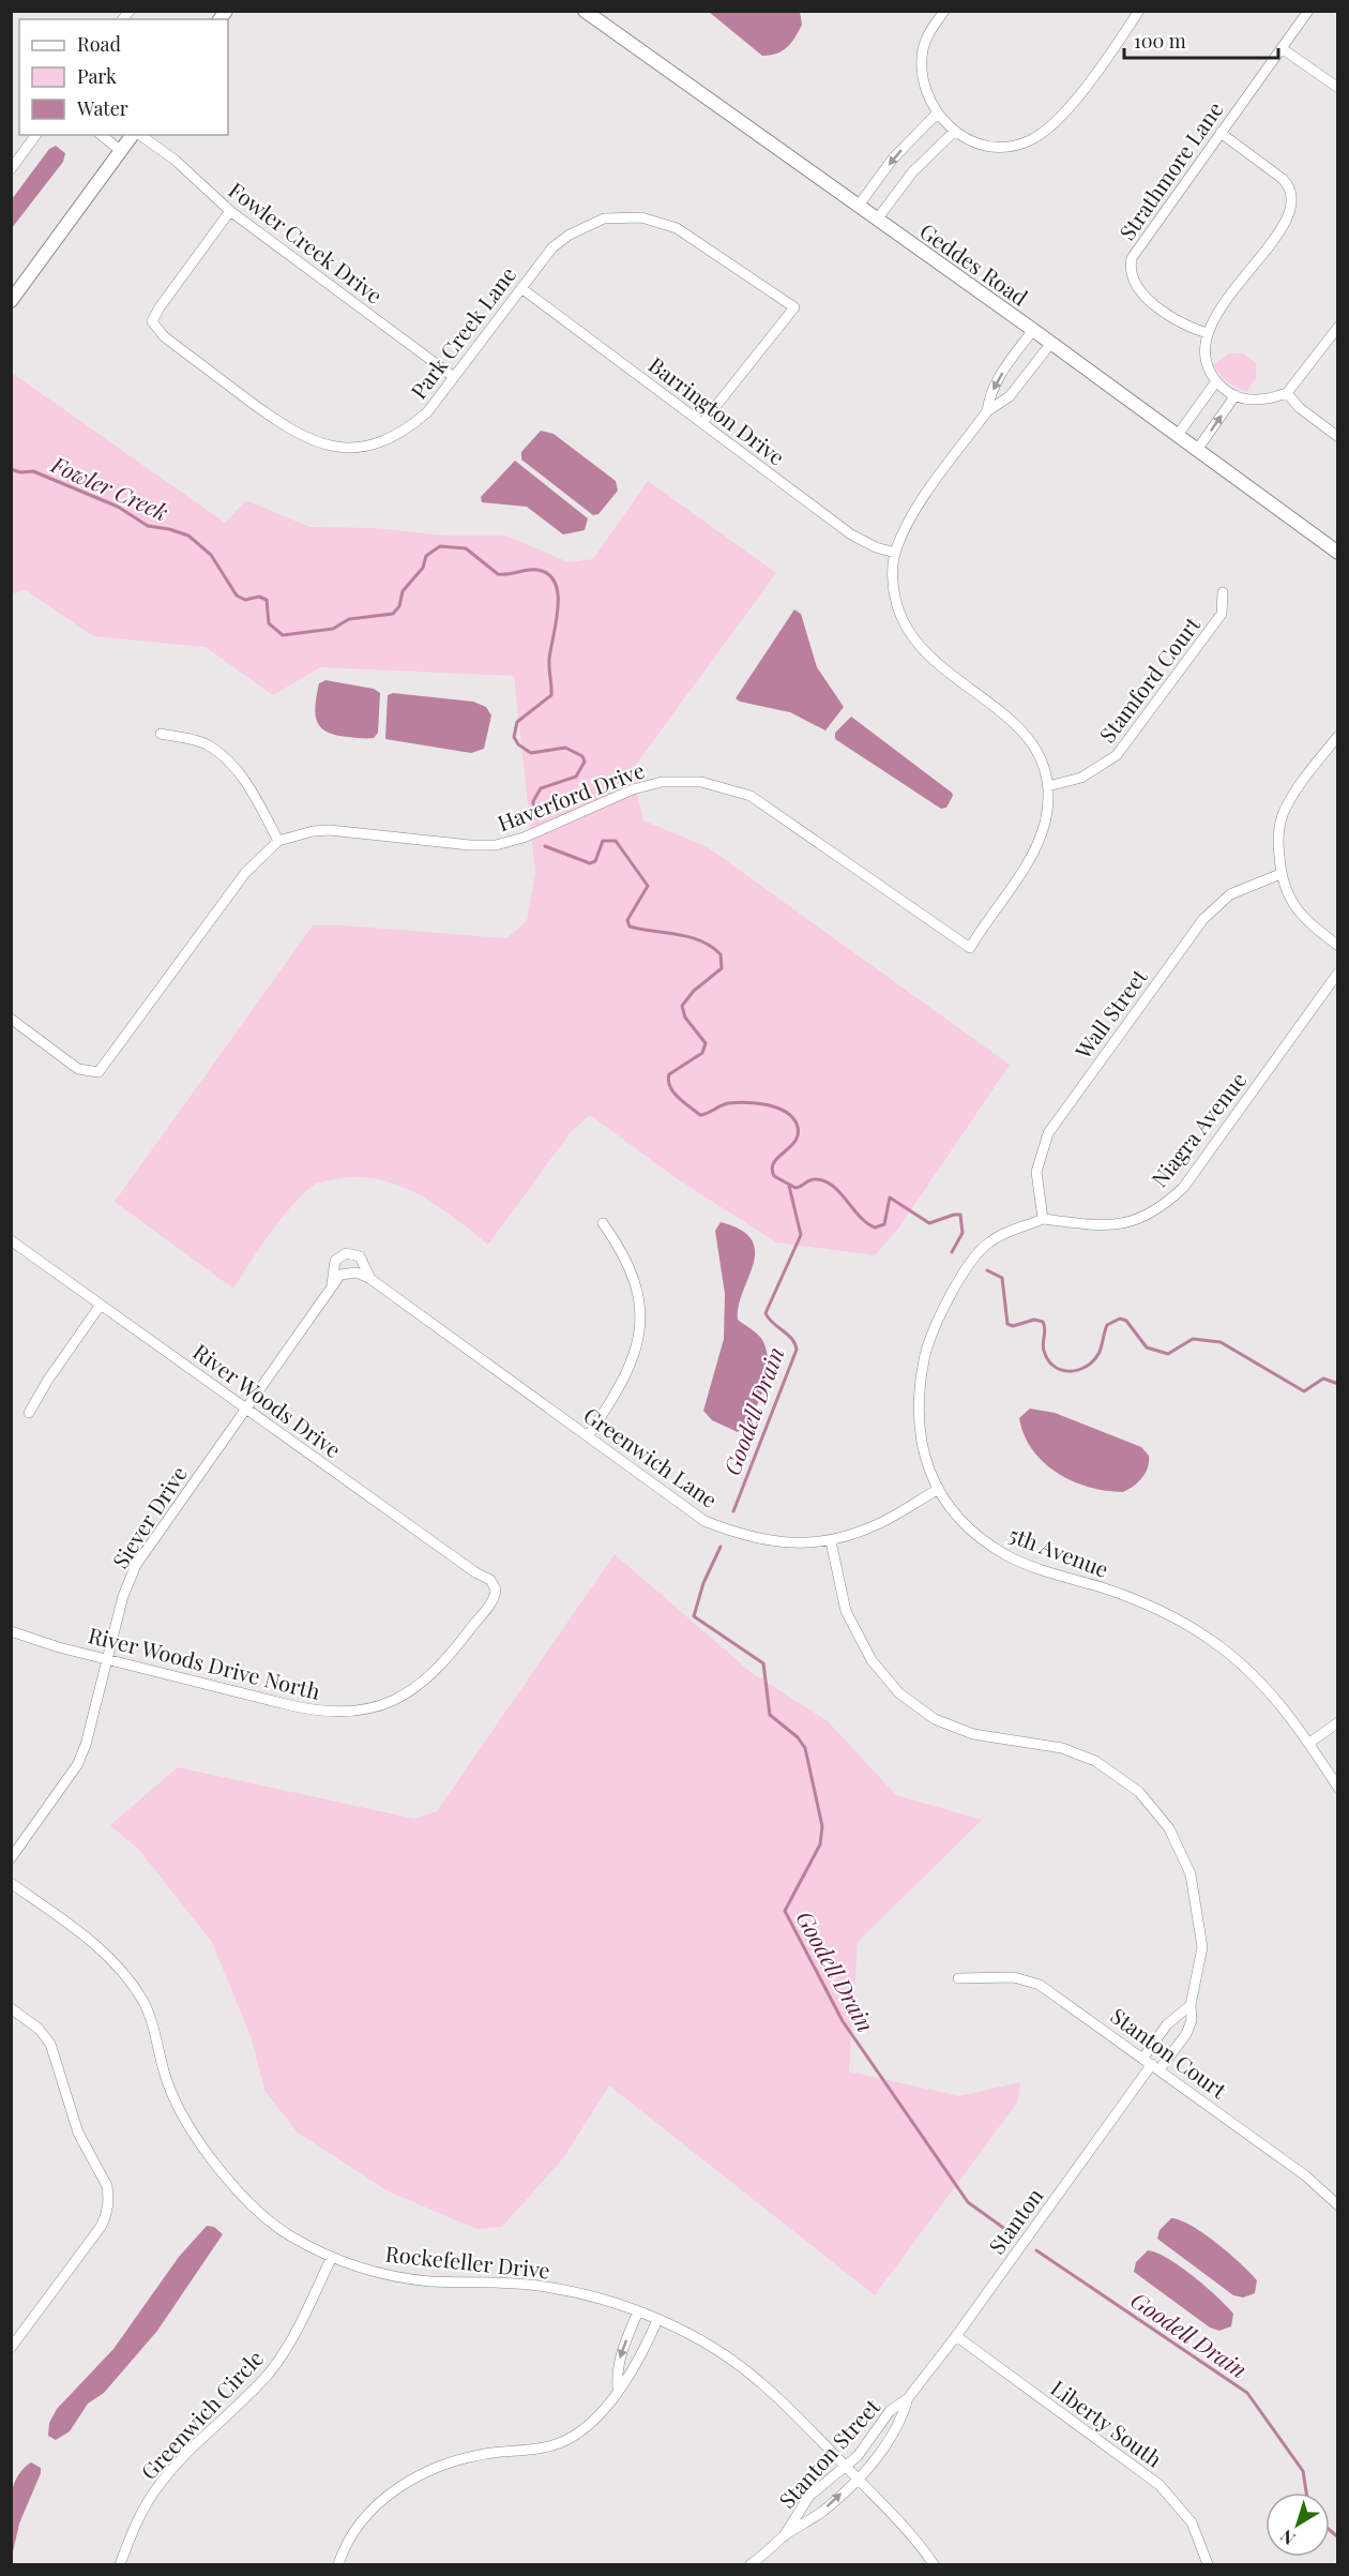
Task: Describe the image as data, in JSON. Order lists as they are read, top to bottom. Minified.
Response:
{"streets":{"main road":["Geddes Road"],"street":["Strathmore Lane","Fowler Creek Drive","Park Creek Lane","Barrington Drive","Stamford Court","Haverford Drive","Wall Street","Niagra Avenue","River Woods Drive","Greenwich Lane","Siever Drive","5th Avenue","River Woods Drive North","Stanton Court","Stanton","Rockefeller Drive","Greenwich Circle","Liberty South","Stanton Street"]},"crossings":[["Fowler Creek Drive","Park Creek Lane"],["Park Creek Lane","Barrington Drive"],["Stamford Court","Haverford Drive"],["Wall Street","Niagra Avenue"],["Wall Street","5th Avenue"],["Niagra Avenue","5th Avenue"],["River Woods Drive","Siever Drive"],["River Woods Drive","River Woods Drive North"],["Greenwich Lane","Siever Drive"],["Greenwich Lane","5th Avenue"],["Siever Drive","River Woods Drive North"],["Stanton Court","Stanton"],["Stanton","Liberty South"],["Stanton","Stanton Street"],["Rockefeller Drive","Greenwich Circle"],["Rockefeller Drive","Stanton Street"]],"water":["Fowler Creek","Goodell Drain"],"legend":["Road","Park","Water"],"scale_bar":"100 m","north":"bottom left"}
